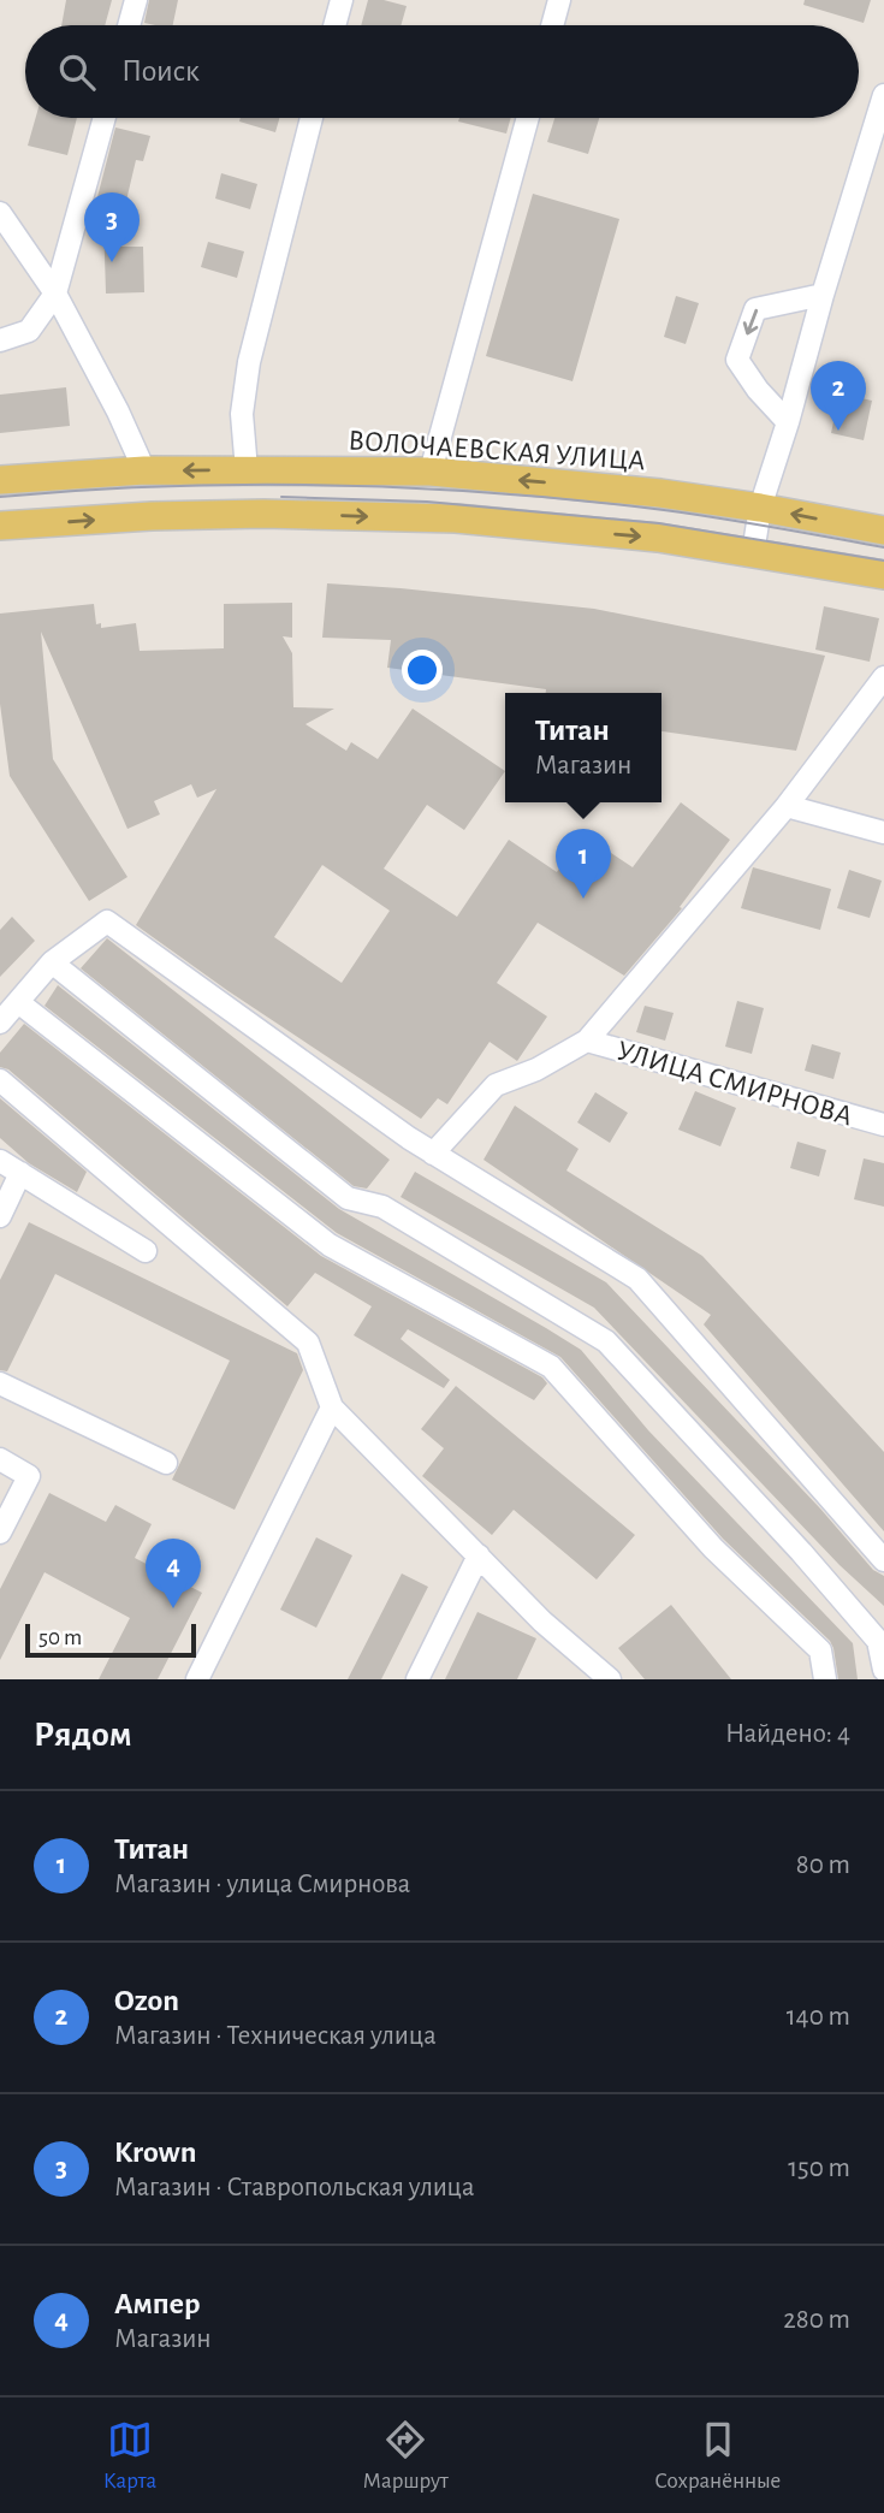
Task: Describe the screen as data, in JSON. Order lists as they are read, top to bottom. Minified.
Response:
{"streets":{"main road":["ВОЛОЧАЕВСКАЯ УЛИЦА"],"street":["УЛИЦА СМИРНОВА"]},"scale_bar":"50 m","page":{"search":"Поиск","pins":["3","2","1","4"],"popup":["Титан","Магазин"],"scale":"50 m","heading":["Рядом","Найдено: 4"],"list":[{"mark":"1","name":"Титан","note":"Магазин · улица Смирнова","value":"80 m"},{"mark":"2","name":"Ozon","note":"Магазин · Техническая улица","value":"140 m"},{"mark":"3","name":"Krown","note":"Магазин · Ставропольская улица","value":"150 m"},{"mark":"4","name":"Ампер","note":"Магазин","value":"280 m"}],"nav":["Карта","Маршрут","Сохранённые"]}}
